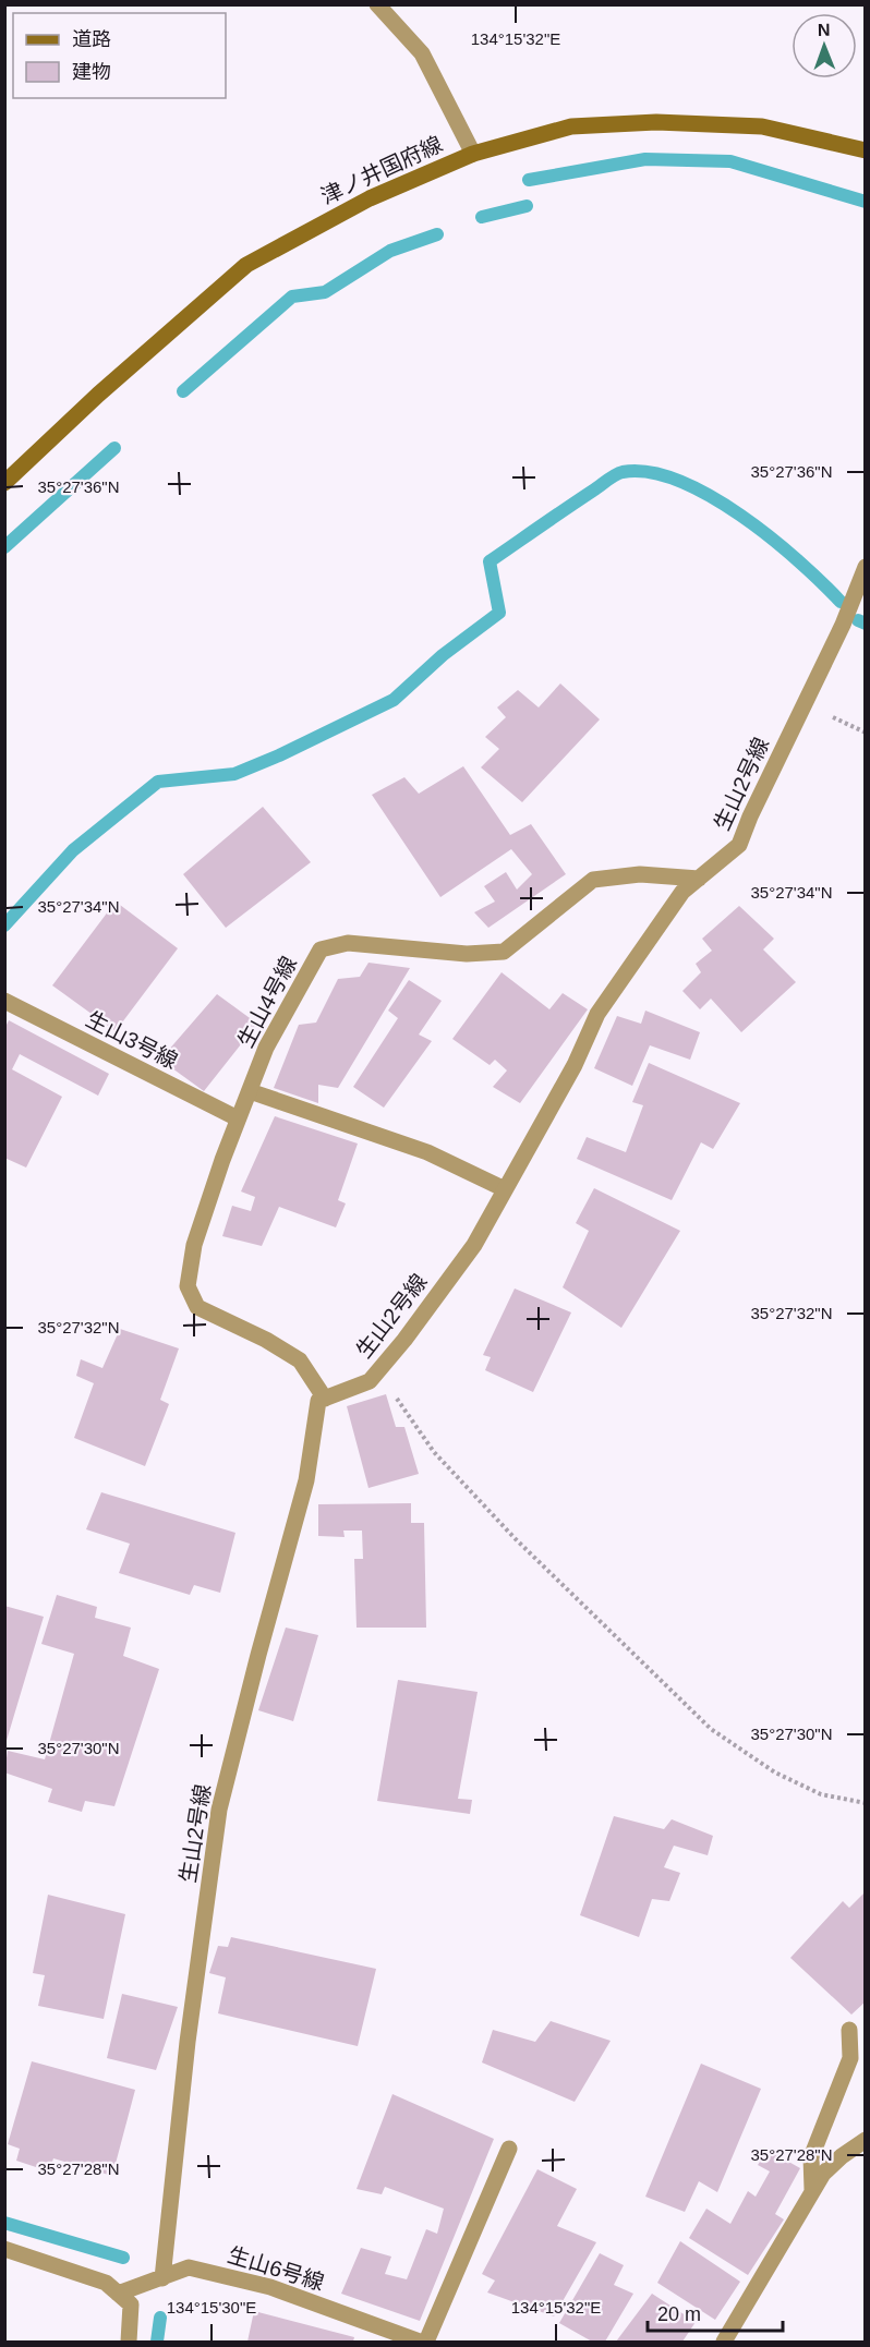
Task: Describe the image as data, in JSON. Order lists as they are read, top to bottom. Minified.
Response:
{"streets":{"main road":["津ノ井国府線"],"street":["生山2号線","生山4号線","生山3号線","生山6号線"]},"crossings":[["生山2号線","生山4号線"],["生山2号線","生山6号線"],["生山4号線","生山3号線"]],"legend":["道路","建物"],"scale_bar":"20 m","north":"top","coordinates":["134°15'32\"E","35°27'36\"N","35°27'34\"N","35°27'32\"N","35°27'30\"N","35°27'28\"N","134°15'30\"E"]}
